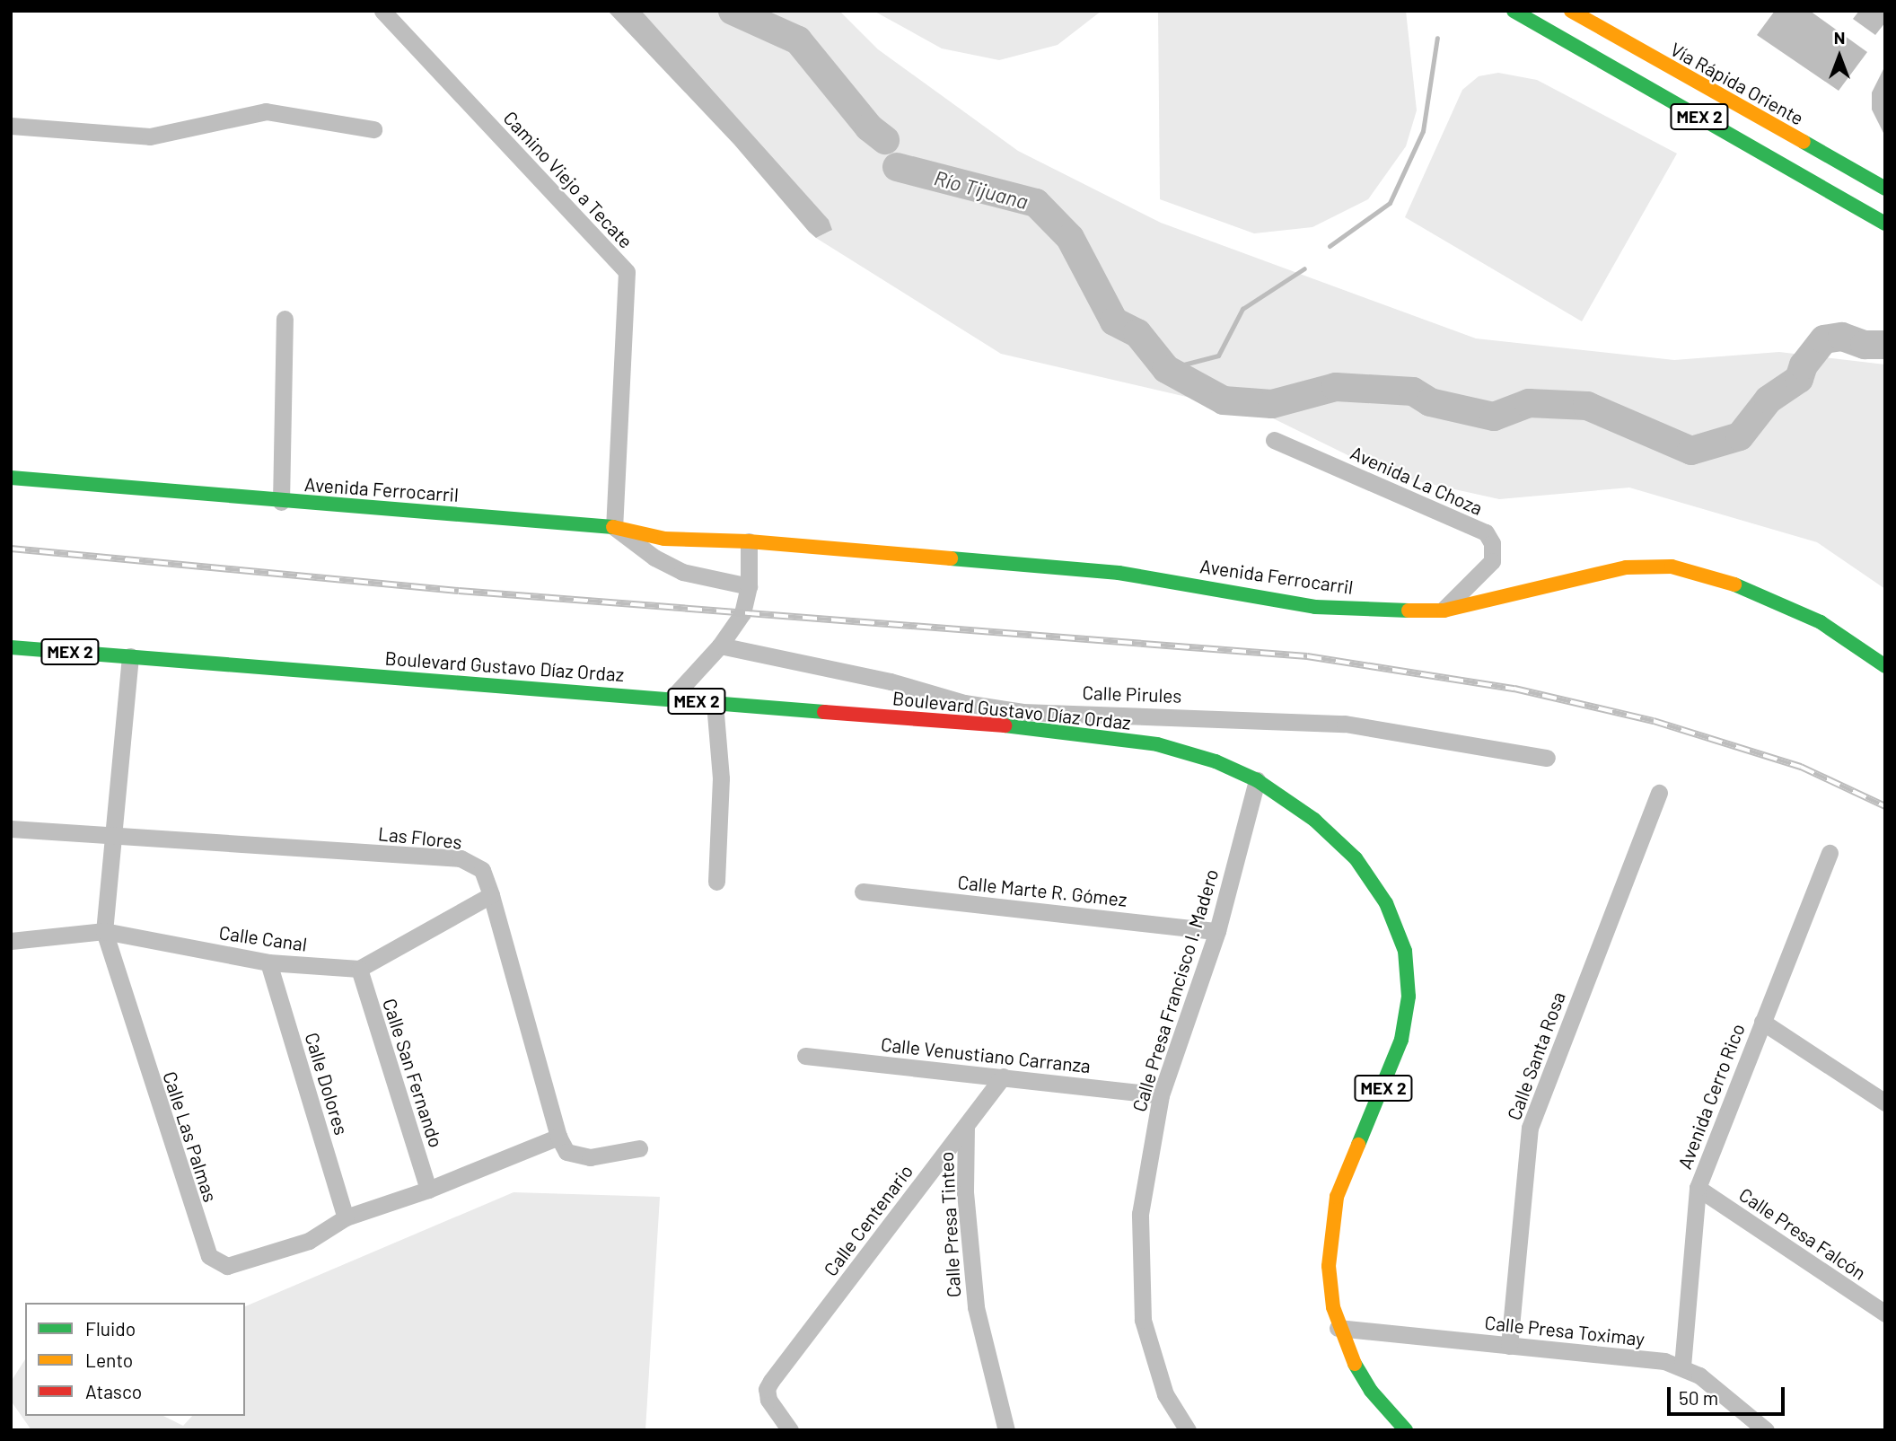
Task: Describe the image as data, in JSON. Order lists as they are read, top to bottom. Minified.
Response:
{"streets":{"main road":["Vía Rápida Oriente","MEX 2","Avenida Ferrocarril","Boulevard Gustavo Díaz Ordaz"],"street":["Camino Viejo a Tecate","Avenida La Choza","Calle Pirules","Las Flores","Calle Marte R. Gómez","Calle Canal","Calle Presa Francisco I. Madero","Calle Venustiano Carranza","Calle Santa Rosa","Calle San Fernando","Calle Dolores","Avenida Cerro Rico","Calle Las Palmas","Calle Centenario","Calle Presa Tinteo","Calle Presa Falcón","Calle Presa Toximay"]},"crossings":[["Camino Viejo a Tecate","Avenida Ferrocarril"],["Avenida La Choza","Avenida Ferrocarril"],["Boulevard Gustavo Díaz Ordaz","Calle Pirules"],["Boulevard Gustavo Díaz Ordaz","Calle Presa Francisco I. Madero"],["Boulevard Gustavo Díaz Ordaz","Calle Las Palmas"],["Boulevard Gustavo Díaz Ordaz","Calle Presa Toximay"],["Las Flores","Calle Las Palmas"],["Calle Marte R. Gómez","Calle Presa Francisco I. Madero"],["Calle Canal","Calle San Fernando"],["Calle Canal","Calle Dolores"],["Calle Canal","Calle Las Palmas"],["Calle Presa Francisco I. Madero","Calle Venustiano Carranza"],["Calle Venustiano Carranza","Calle Centenario"],["Calle Santa Rosa","Calle Presa Toximay"],["Calle San Fernando","Calle Las Palmas"],["Calle Dolores","Calle Las Palmas"],["Avenida Cerro Rico","Calle Presa Falcón"],["Avenida Cerro Rico","Calle Presa Toximay"],["Calle Centenario","Calle Presa Tinteo"]],"water":["Río Tijuana"],"legend":["Fluido","Lento","Atasco"],"scale_bar":"50 m","north":"top"}
